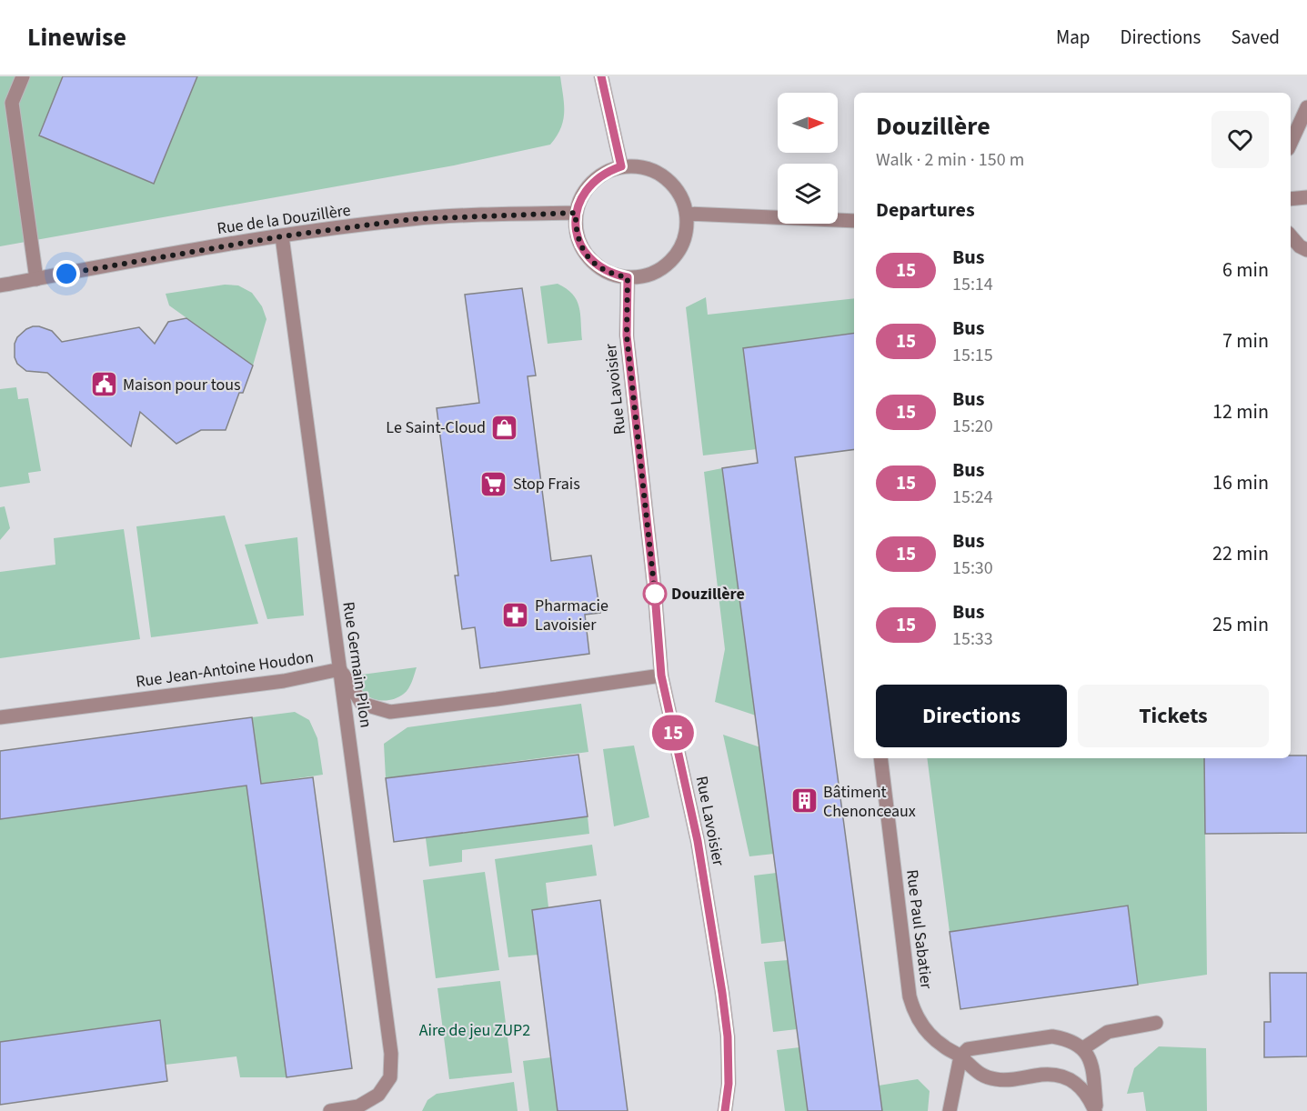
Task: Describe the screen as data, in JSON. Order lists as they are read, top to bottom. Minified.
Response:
{"streets":{"street":["Rue de la Douzillère","Rue Lavoisier","Rue Germain Pilon","Rue Jean-Antoine Houdon","Rue Paul Sabatier"]},"crossings":[["Rue de la Douzillère","Rue Lavoisier"],["Rue de la Douzillère","Rue Germain Pilon"],["Rue Germain Pilon","Rue Jean-Antoine Houdon"]],"parks":["Aire de jeu ZUP2"],"places":{"public building":["Maison pour tous"],"shop":["Le Saint-Cloud"],"supermarket":["Stop Frais"],"other":["Douzillère"],"pharmacy":["Pharmacie Lavoisier"],"building":["Bâtiment Chenonceaux"]},"lines":["bus line 15"],"north":"right","page":{"header":"Linewise","nav":["Map","Directions","Saved"],"on_map":"15","heading":[["Douzillère","Walk · 2 min · 150 m"],"Departures"],"list":[{"mark":"15","name":"Bus","note":"15:14","value":"6 min"},{"mark":"15","name":"Bus","note":"15:15","value":"7 min"},{"mark":"15","name":"Bus","note":"15:20","value":"12 min"},{"mark":"15","name":"Bus","note":"15:24","value":"16 min"},{"mark":"15","name":"Bus","note":"15:30","value":"22 min"},{"mark":"15","name":"Bus","note":"15:33","value":"25 min"}],"buttons":["Directions","Tickets"]}}
